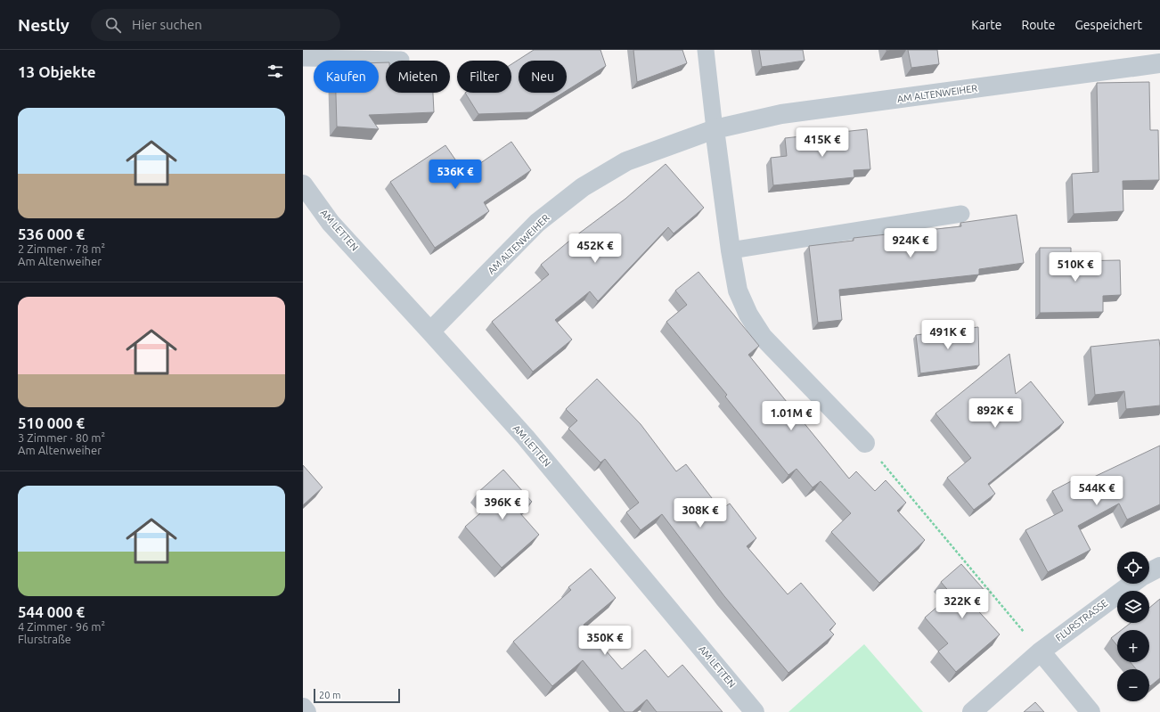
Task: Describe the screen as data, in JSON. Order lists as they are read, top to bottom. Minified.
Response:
{"streets":{"street":["AM ALTENWEIHER","AM LETTEN","FLURSTRASSE"]},"crossings":[["AM ALTENWEIHER","AM LETTEN"]],"scale_bar":"20 m","page":{"header":"Nestly","search":"Hier suchen","nav":["Karte","Route","Gespeichert"],"heading":"13 Objekte","chip":["Kaufen","Mieten","Filter","Neu"],"list":[{"name":"536 000 €","note":"2 Zimmer · 78 m² · Am Altenweiher"},{"name":"510 000 €","note":"3 Zimmer · 80 m² · Am Altenweiher"},{"name":"544 000 €","note":"4 Zimmer · 96 m² · Flurstraße"}],"price":["415K €","536K €","924K €","452K €","510K €","491K €","892K €","1.01M €","544K €","396K €","308K €","322K €","350K €"],"map_buttons":["+","−"],"scale":"20 m"}}
